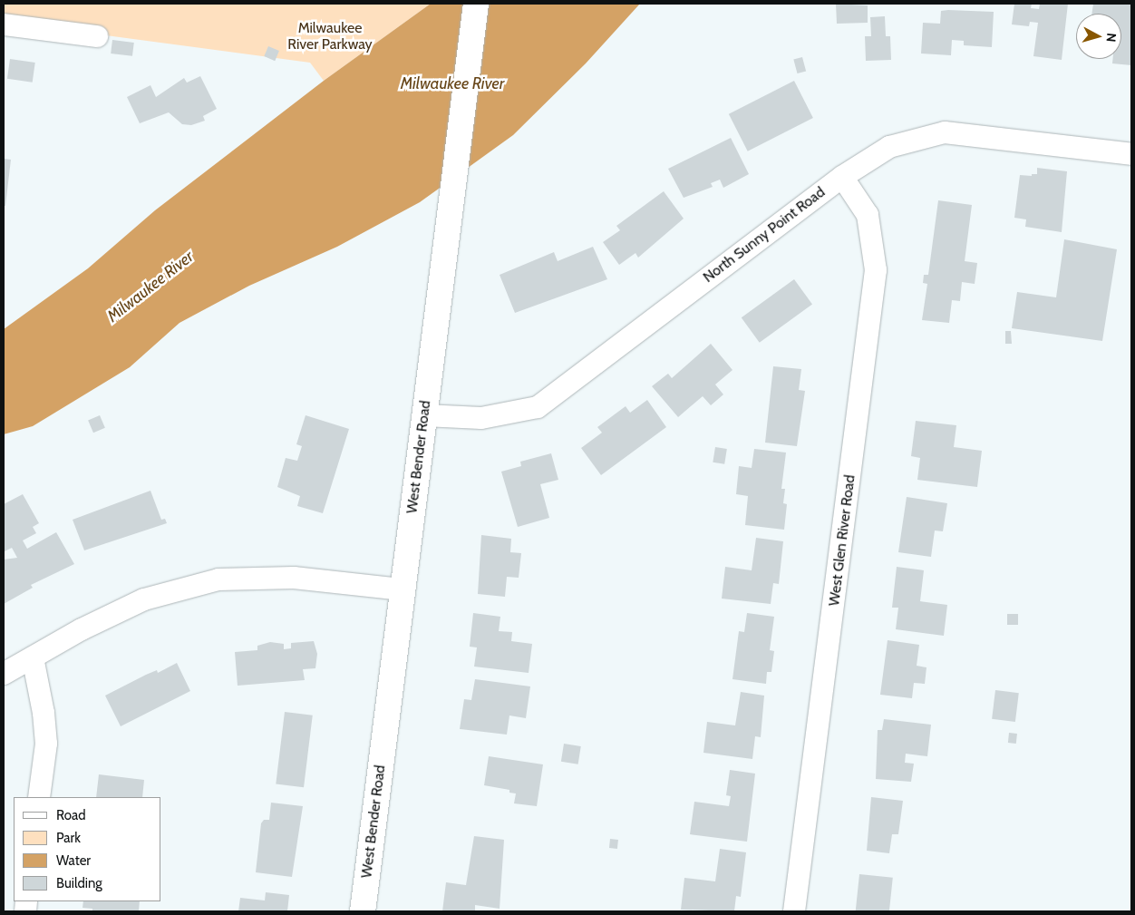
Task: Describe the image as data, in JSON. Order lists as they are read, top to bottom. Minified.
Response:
{"streets":{"street":["North Sunny Point Road","West Bender Road","West Glen River Road"]},"crossings":[["North Sunny Point Road","West Bender Road"],["North Sunny Point Road","West Glen River Road"]],"water":["Milwaukee River"],"parks":["Milwaukee River Parkway"],"legend":["Road","Park","Water","Building"],"north":"right"}
